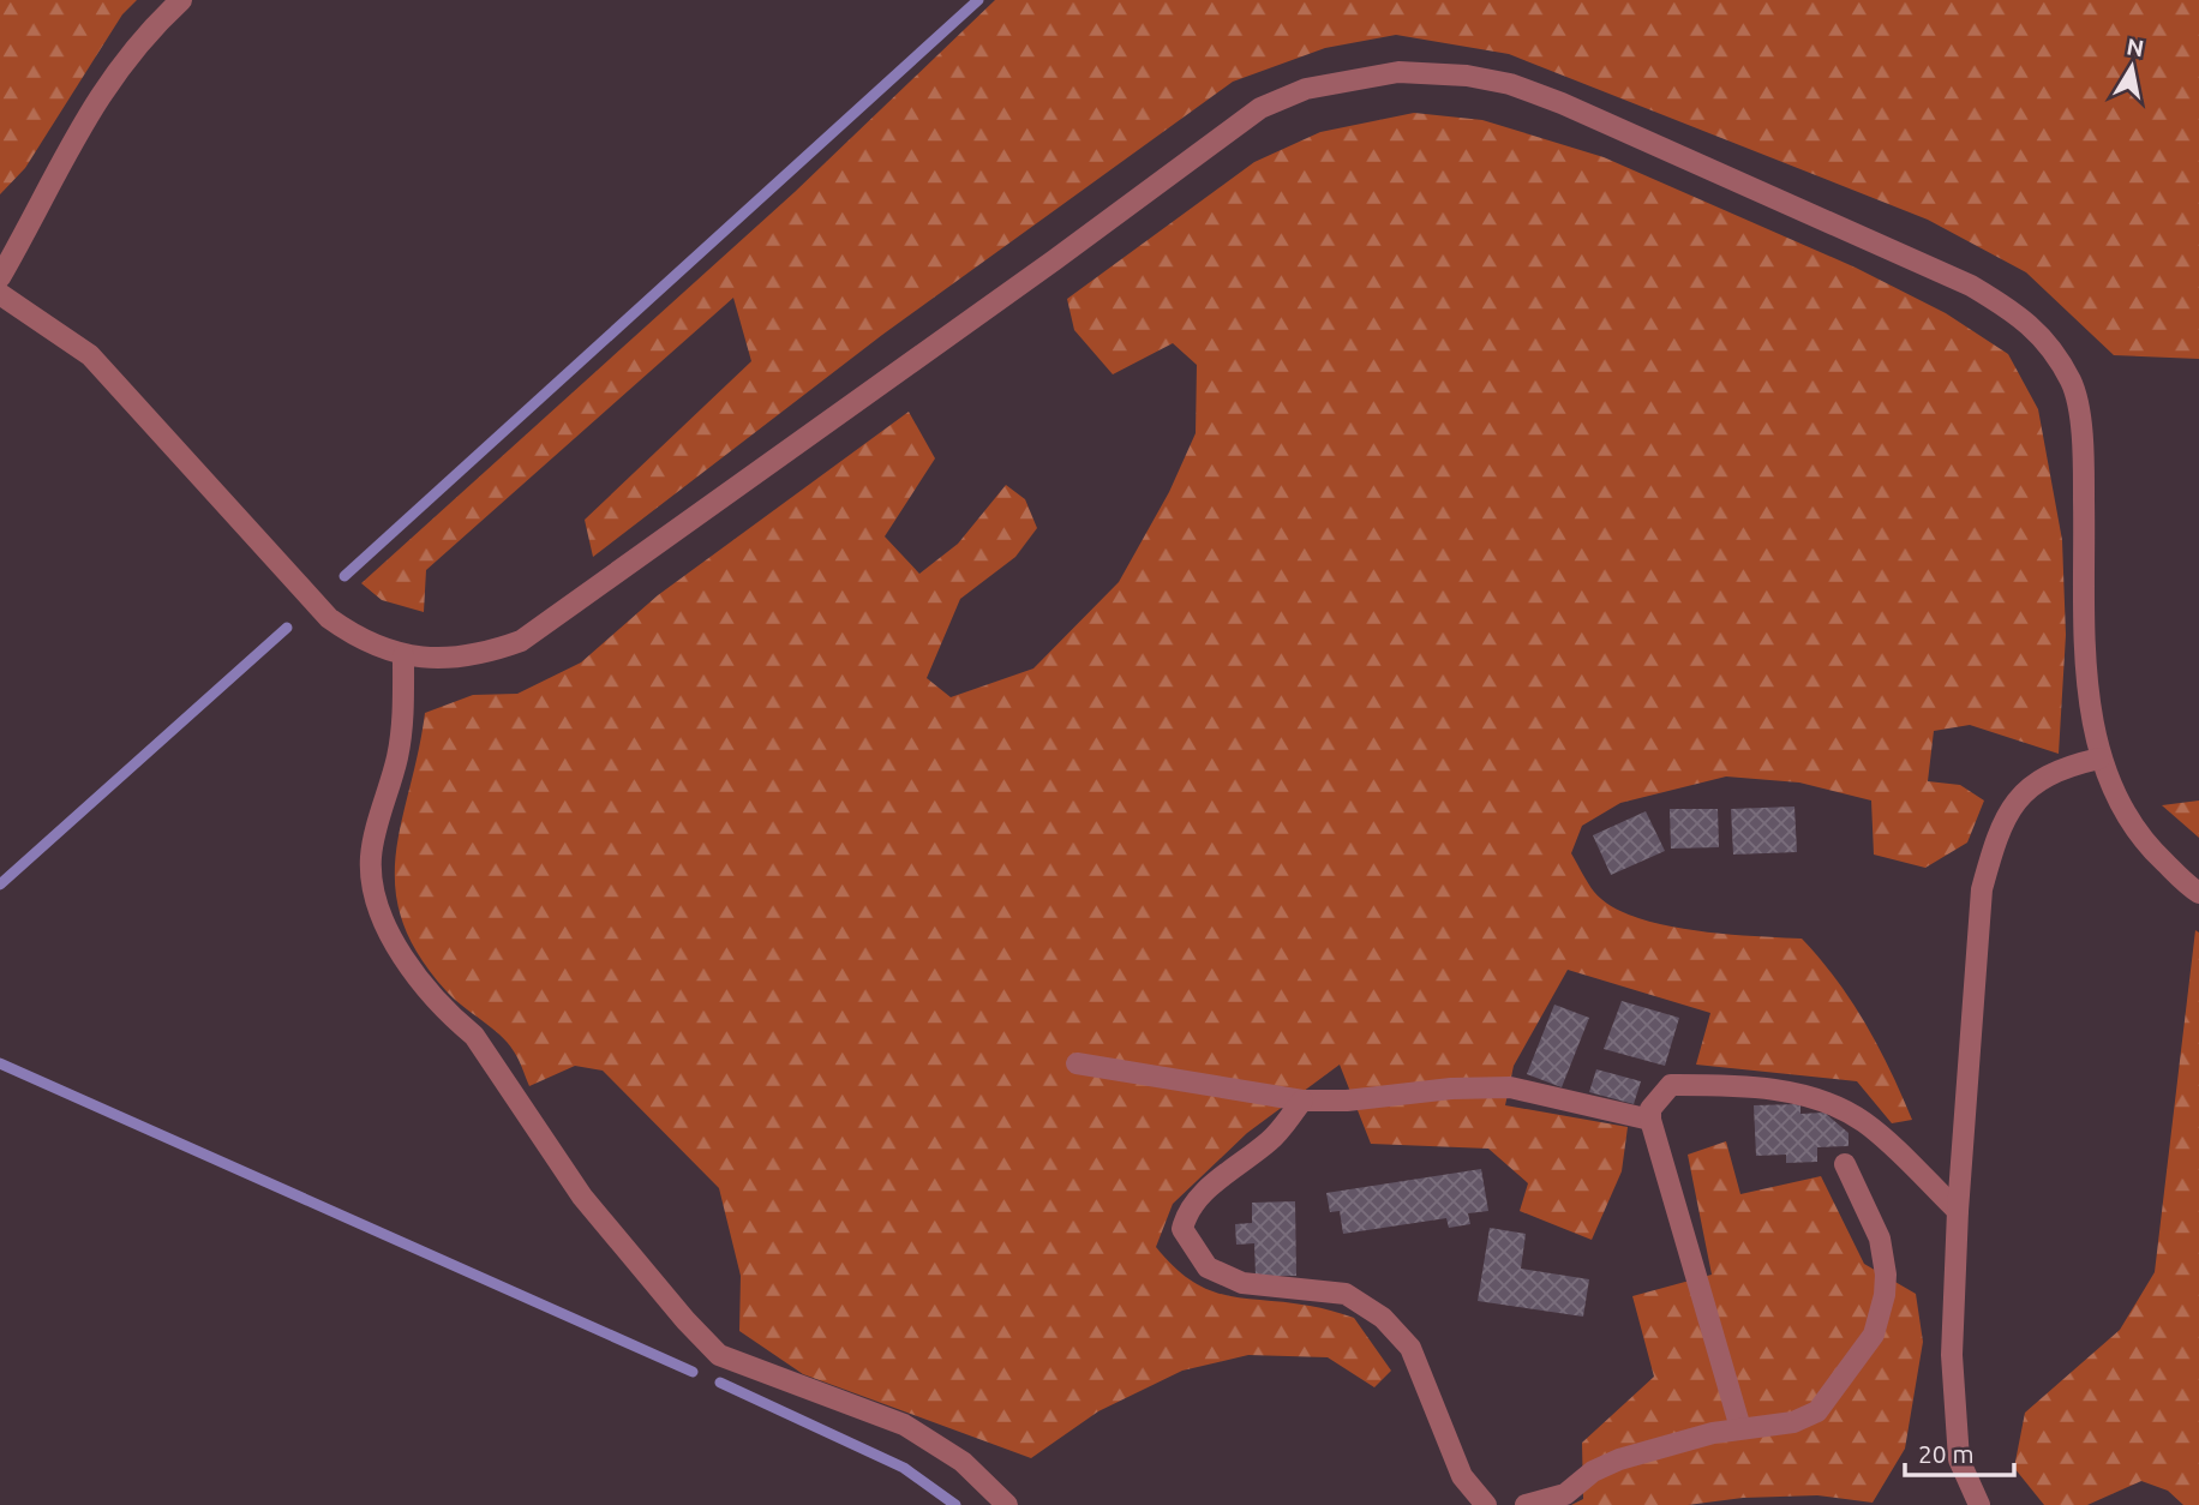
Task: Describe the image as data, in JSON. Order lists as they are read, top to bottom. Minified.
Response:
{"scale_bar":"20 m","north":"top"}
